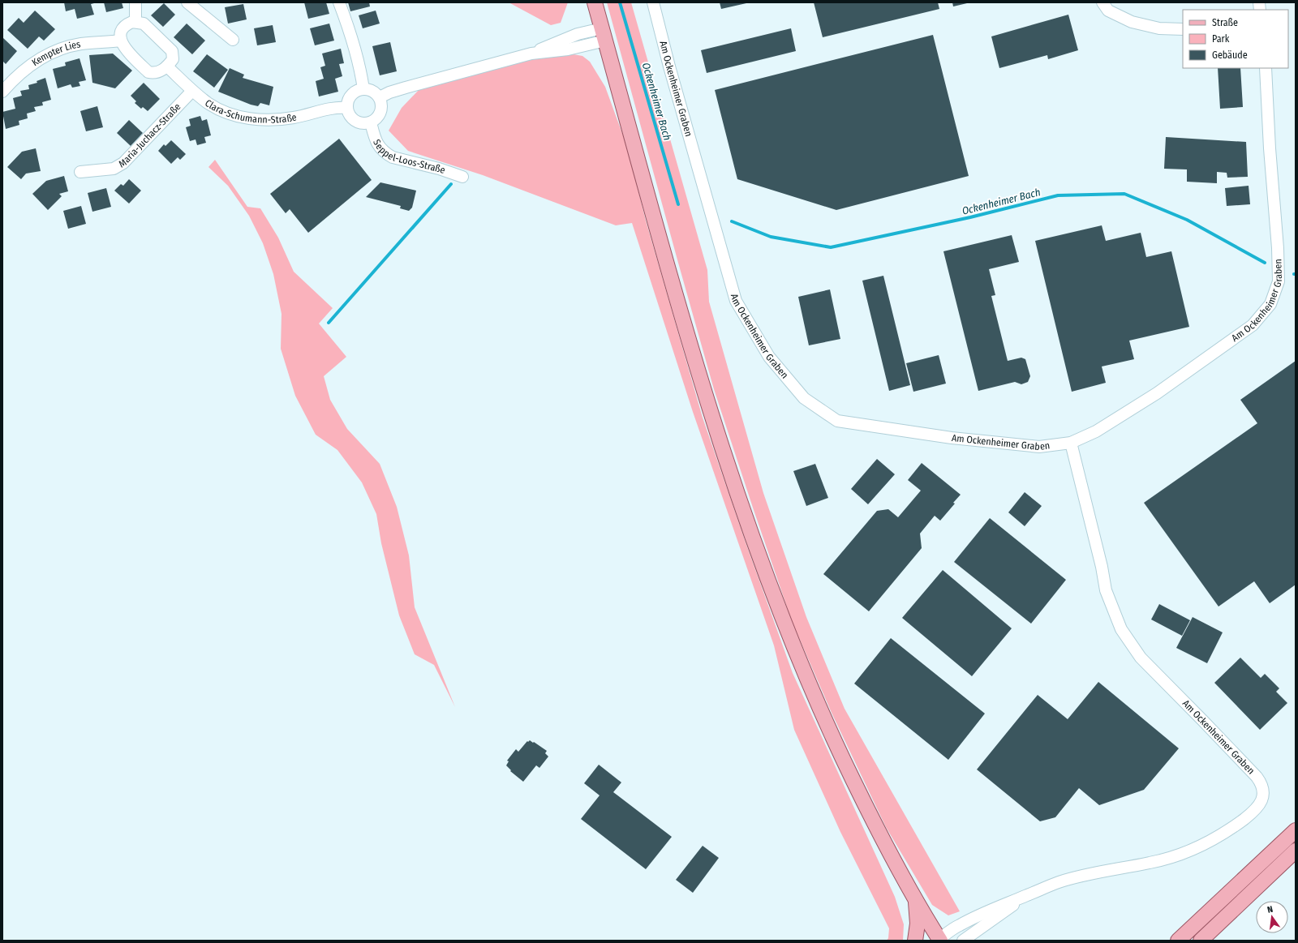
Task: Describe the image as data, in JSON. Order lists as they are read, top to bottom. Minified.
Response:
{"streets":{"street":["Kempter Lies","Am Ockenheimer Graben","Clara-Schumann-Straße","Maria-Juchacz-Straße","Seppel-Loos-Straße"]},"crossings":[["Clara-Schumann-Straße","Maria-Juchacz-Straße"],["Clara-Schumann-Straße","Seppel-Loos-Straße"]],"water":["Ockenheimer Bach"],"legend":["Straße","Park","Gebäude"],"north":"top"}
